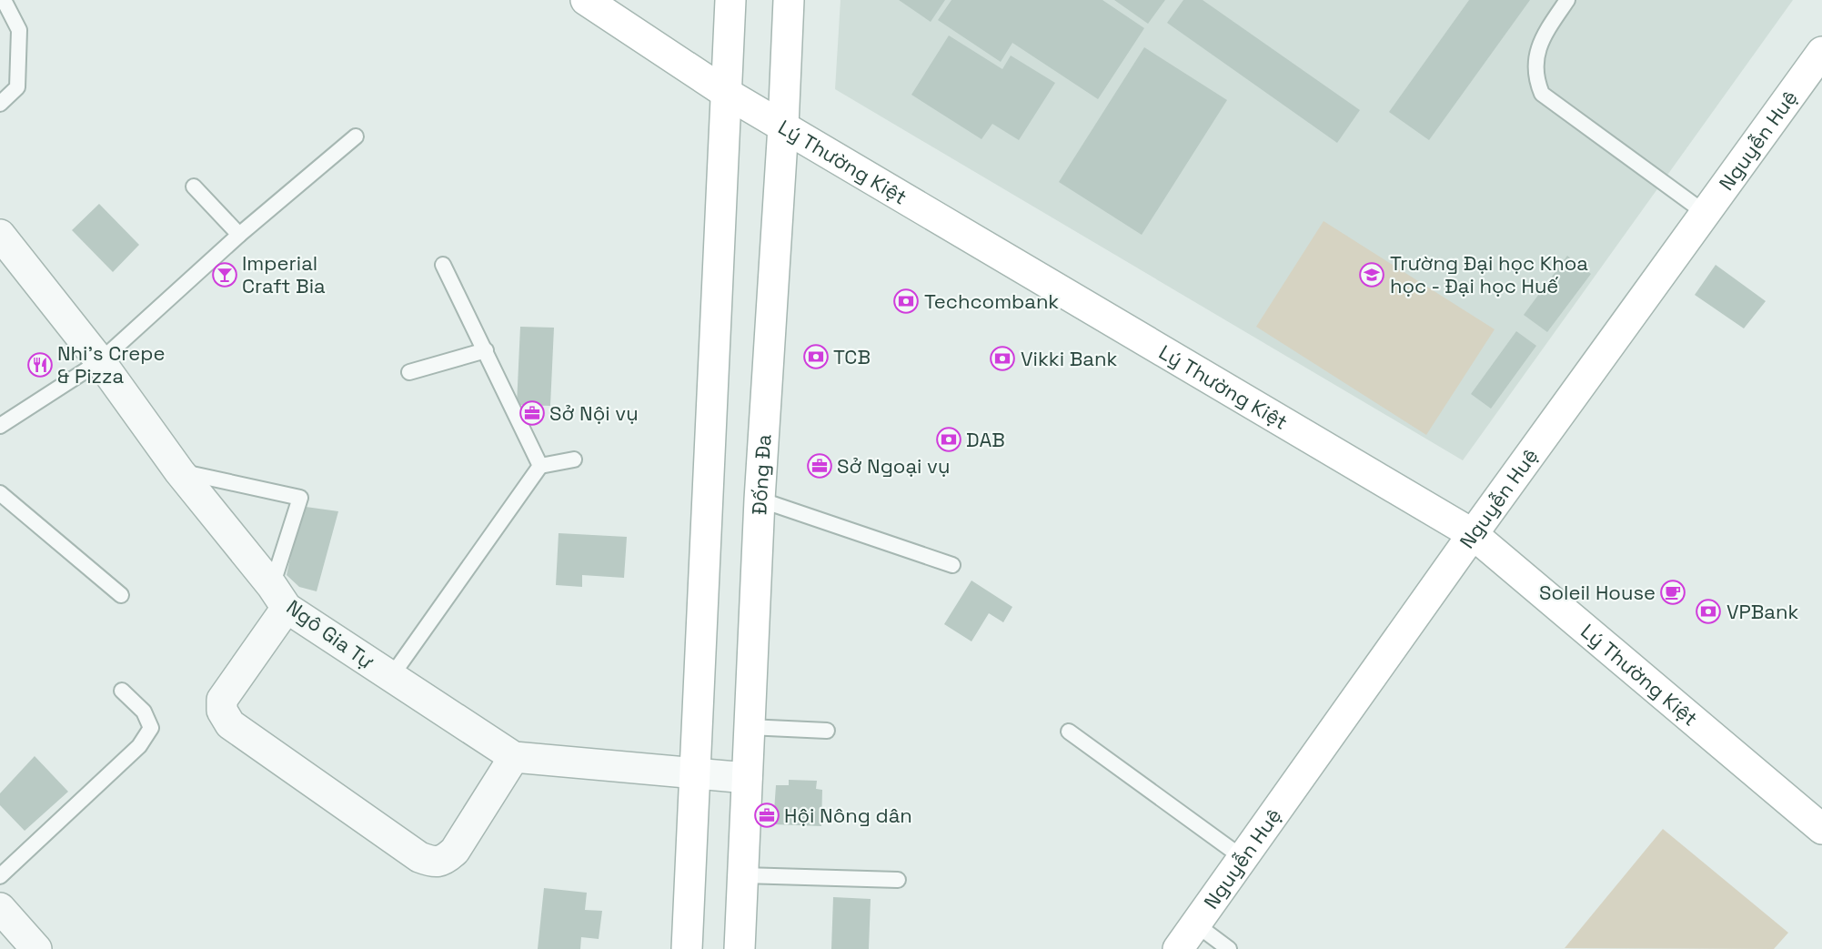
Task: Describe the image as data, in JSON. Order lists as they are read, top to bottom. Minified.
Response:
{"streets":{"street":["Nguyễn Huệ","Lý Thường Kiệt","Đống Đa","Ngô Gia Tự"]},"crossings":[["Nguyễn Huệ","Lý Thường Kiệt"],["Lý Thường Kiệt","Đống Đa"],["Đống Đa","Ngô Gia Tự"]],"places":{"bar":["Imperial Craft Bia"],"school or university":["Trường Đại học Khoa học - Đại học Huế"],"bank":["Techcombank","TCB","Vikki Bank","DAB","VPBank"],"restaurant":["Nhi's Crepe & Pizza"],"office":["Sở Nội vụ","Sở Ngoại vụ","Hội Nông dân"],"cafe":["Soleil House"]}}
